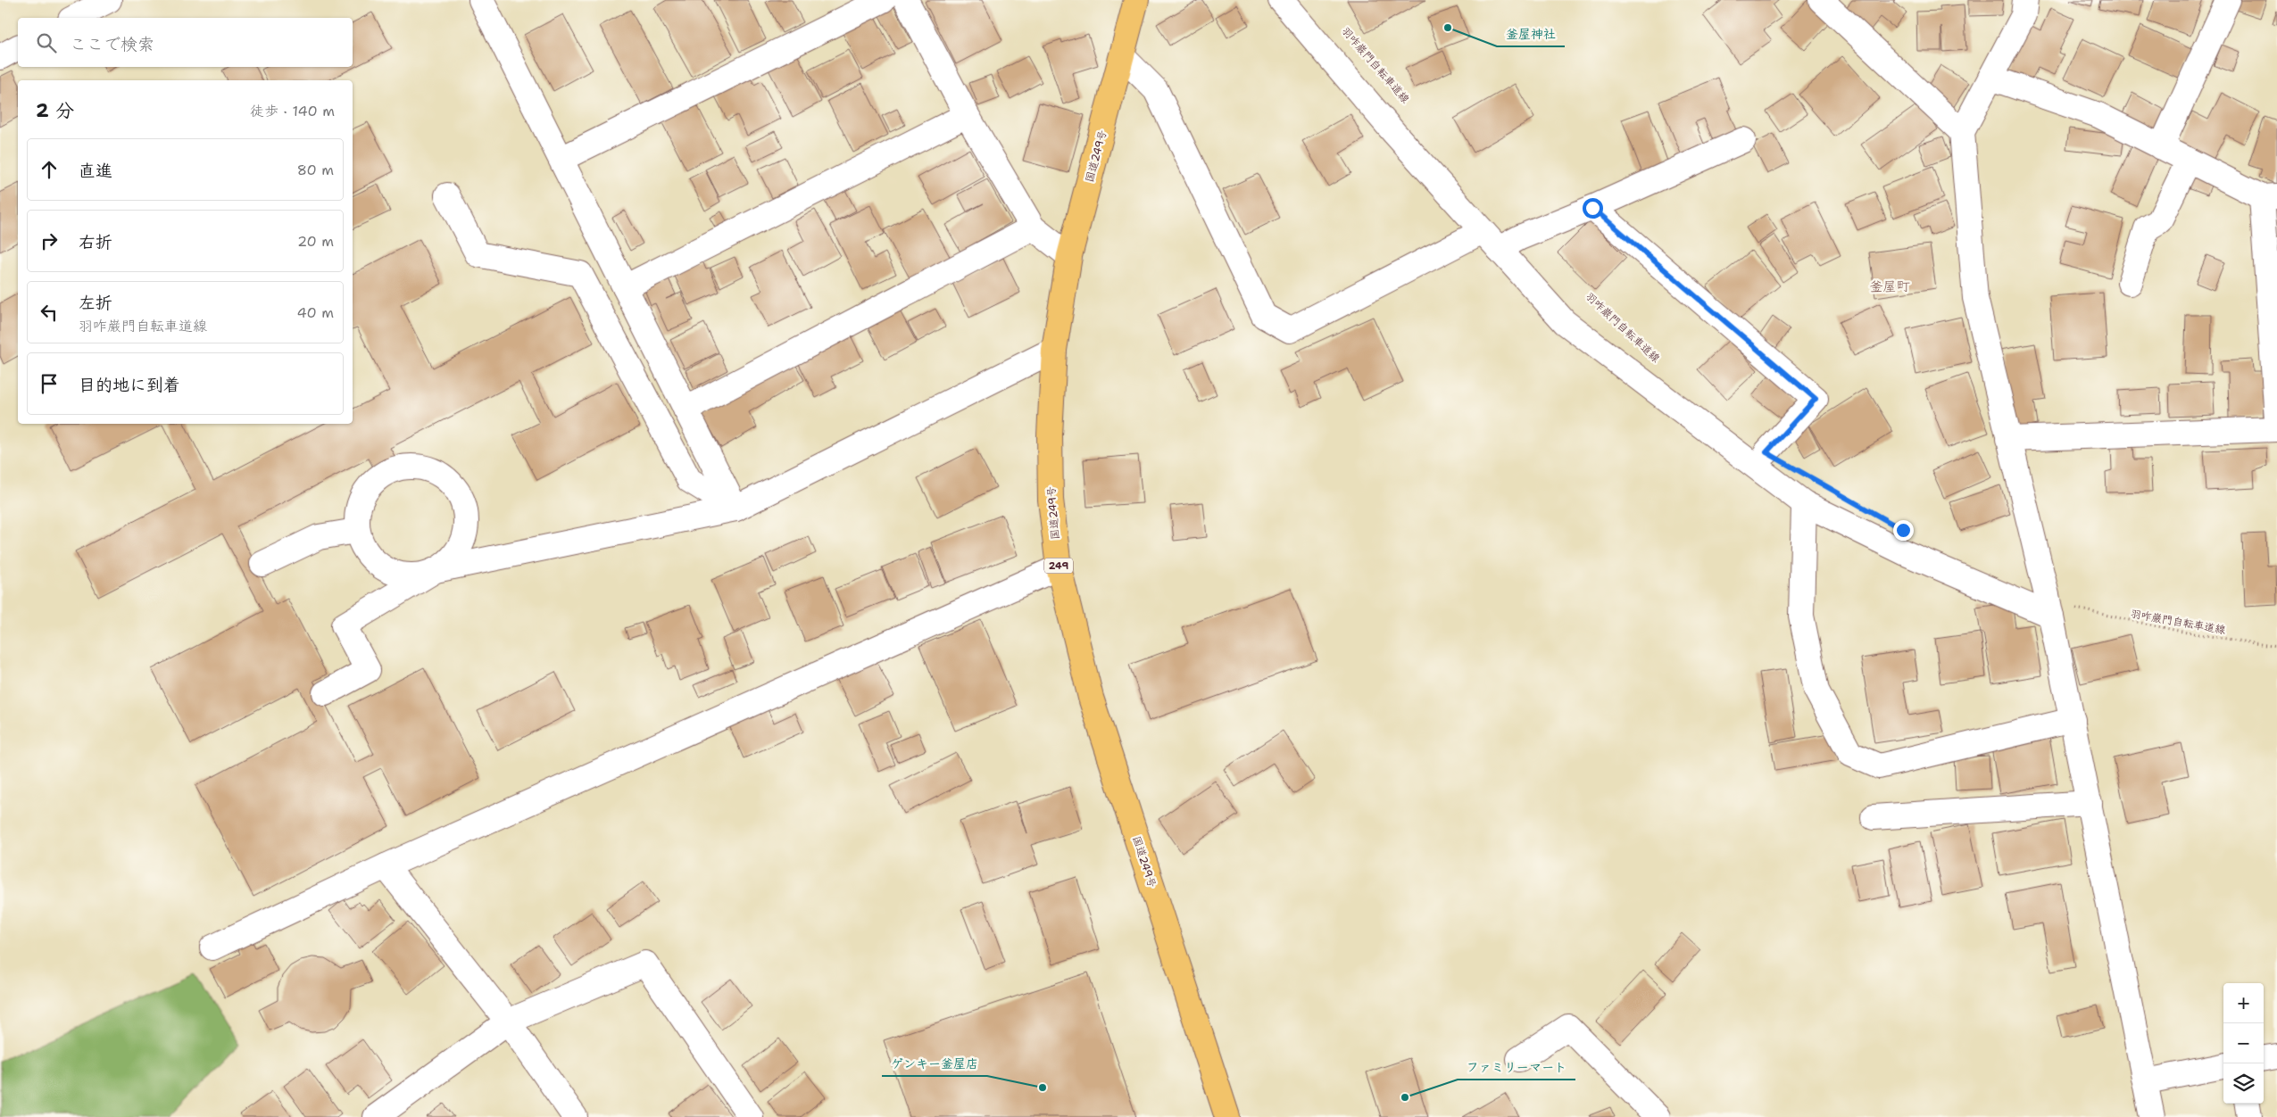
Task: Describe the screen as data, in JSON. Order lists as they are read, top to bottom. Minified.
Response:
{"streets":{"highway":["国道249号","249"],"path":["羽咋巌門自転車道線"]},"districts":["釜屋町"],"places":["釜屋神社","ゲンキー釜屋店","ファミリーマート"],"page":{"search":"ここで検索","heading":["2 分","徒歩 · 140 m"],"list":[["直進","80 m"],["右折","20 m"],["左折","羽咋巌門自転車道線","40 m"],"目的地に到着"],"map_buttons":["+","−"]}}
